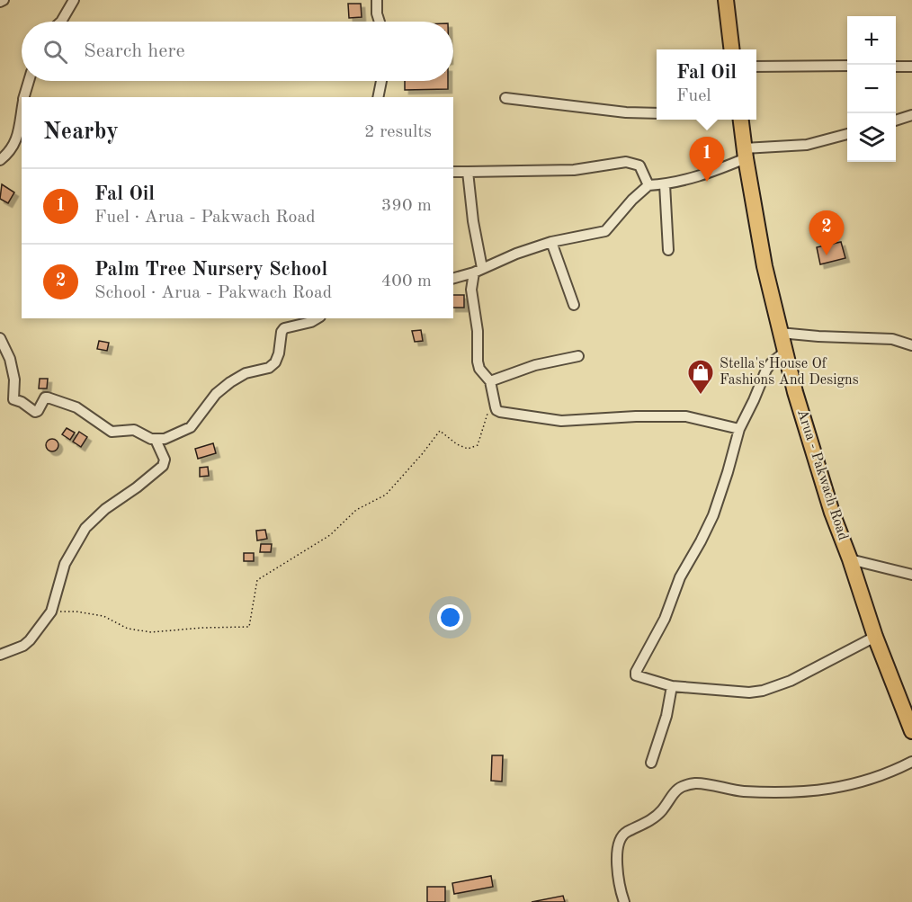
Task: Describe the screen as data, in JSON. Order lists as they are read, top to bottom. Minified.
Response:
{"streets":{"main road":["Arua - Pakwach Road"]},"places":{"shop":["Stella's House Of Fashions And Designs"]},"page":{"map_buttons":["+","−"],"search":"Search here","popup":["Fal Oil","Fuel"],"heading":["Nearby","2 results"],"pins":["1","2"],"list":[{"mark":"1","name":"Fal Oil","note":"Fuel · Arua - Pakwach Road","value":"390 m"},{"mark":"2","name":"Palm Tree Nursery School","note":"School · Arua - Pakwach Road","value":"400 m"}]}}
